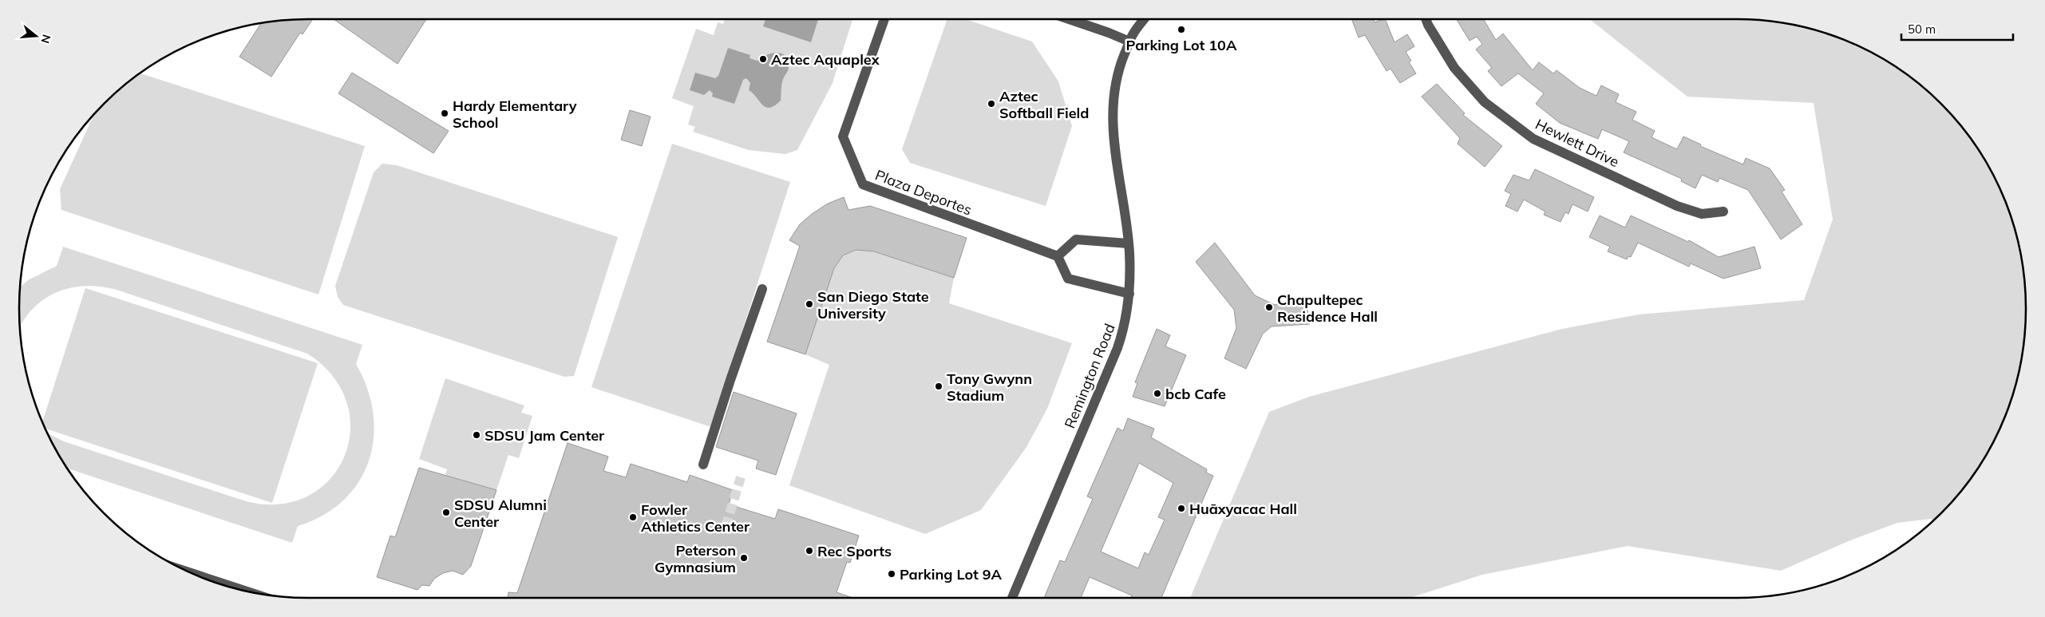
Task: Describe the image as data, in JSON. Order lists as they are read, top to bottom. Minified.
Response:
{"streets":{"street":["Hewlett Drive","Plaza Deportes","Remington Road"]},"places":["Parking Lot 10A","Aztec Aquaplex","Aztec Softball Field","Hardy Elementary School","San Diego State University","Chapultepec Residence Hall","Tony Gwynn Stadium","bcb Cafe","SDSU Jam Center","Huāxyacac Hall","SDSU Alumni Center","Fowler Athletics Center","Rec Sports","Peterson Gymnasium","Parking Lot 9A"],"scale_bar":"50 m","north":"right"}
